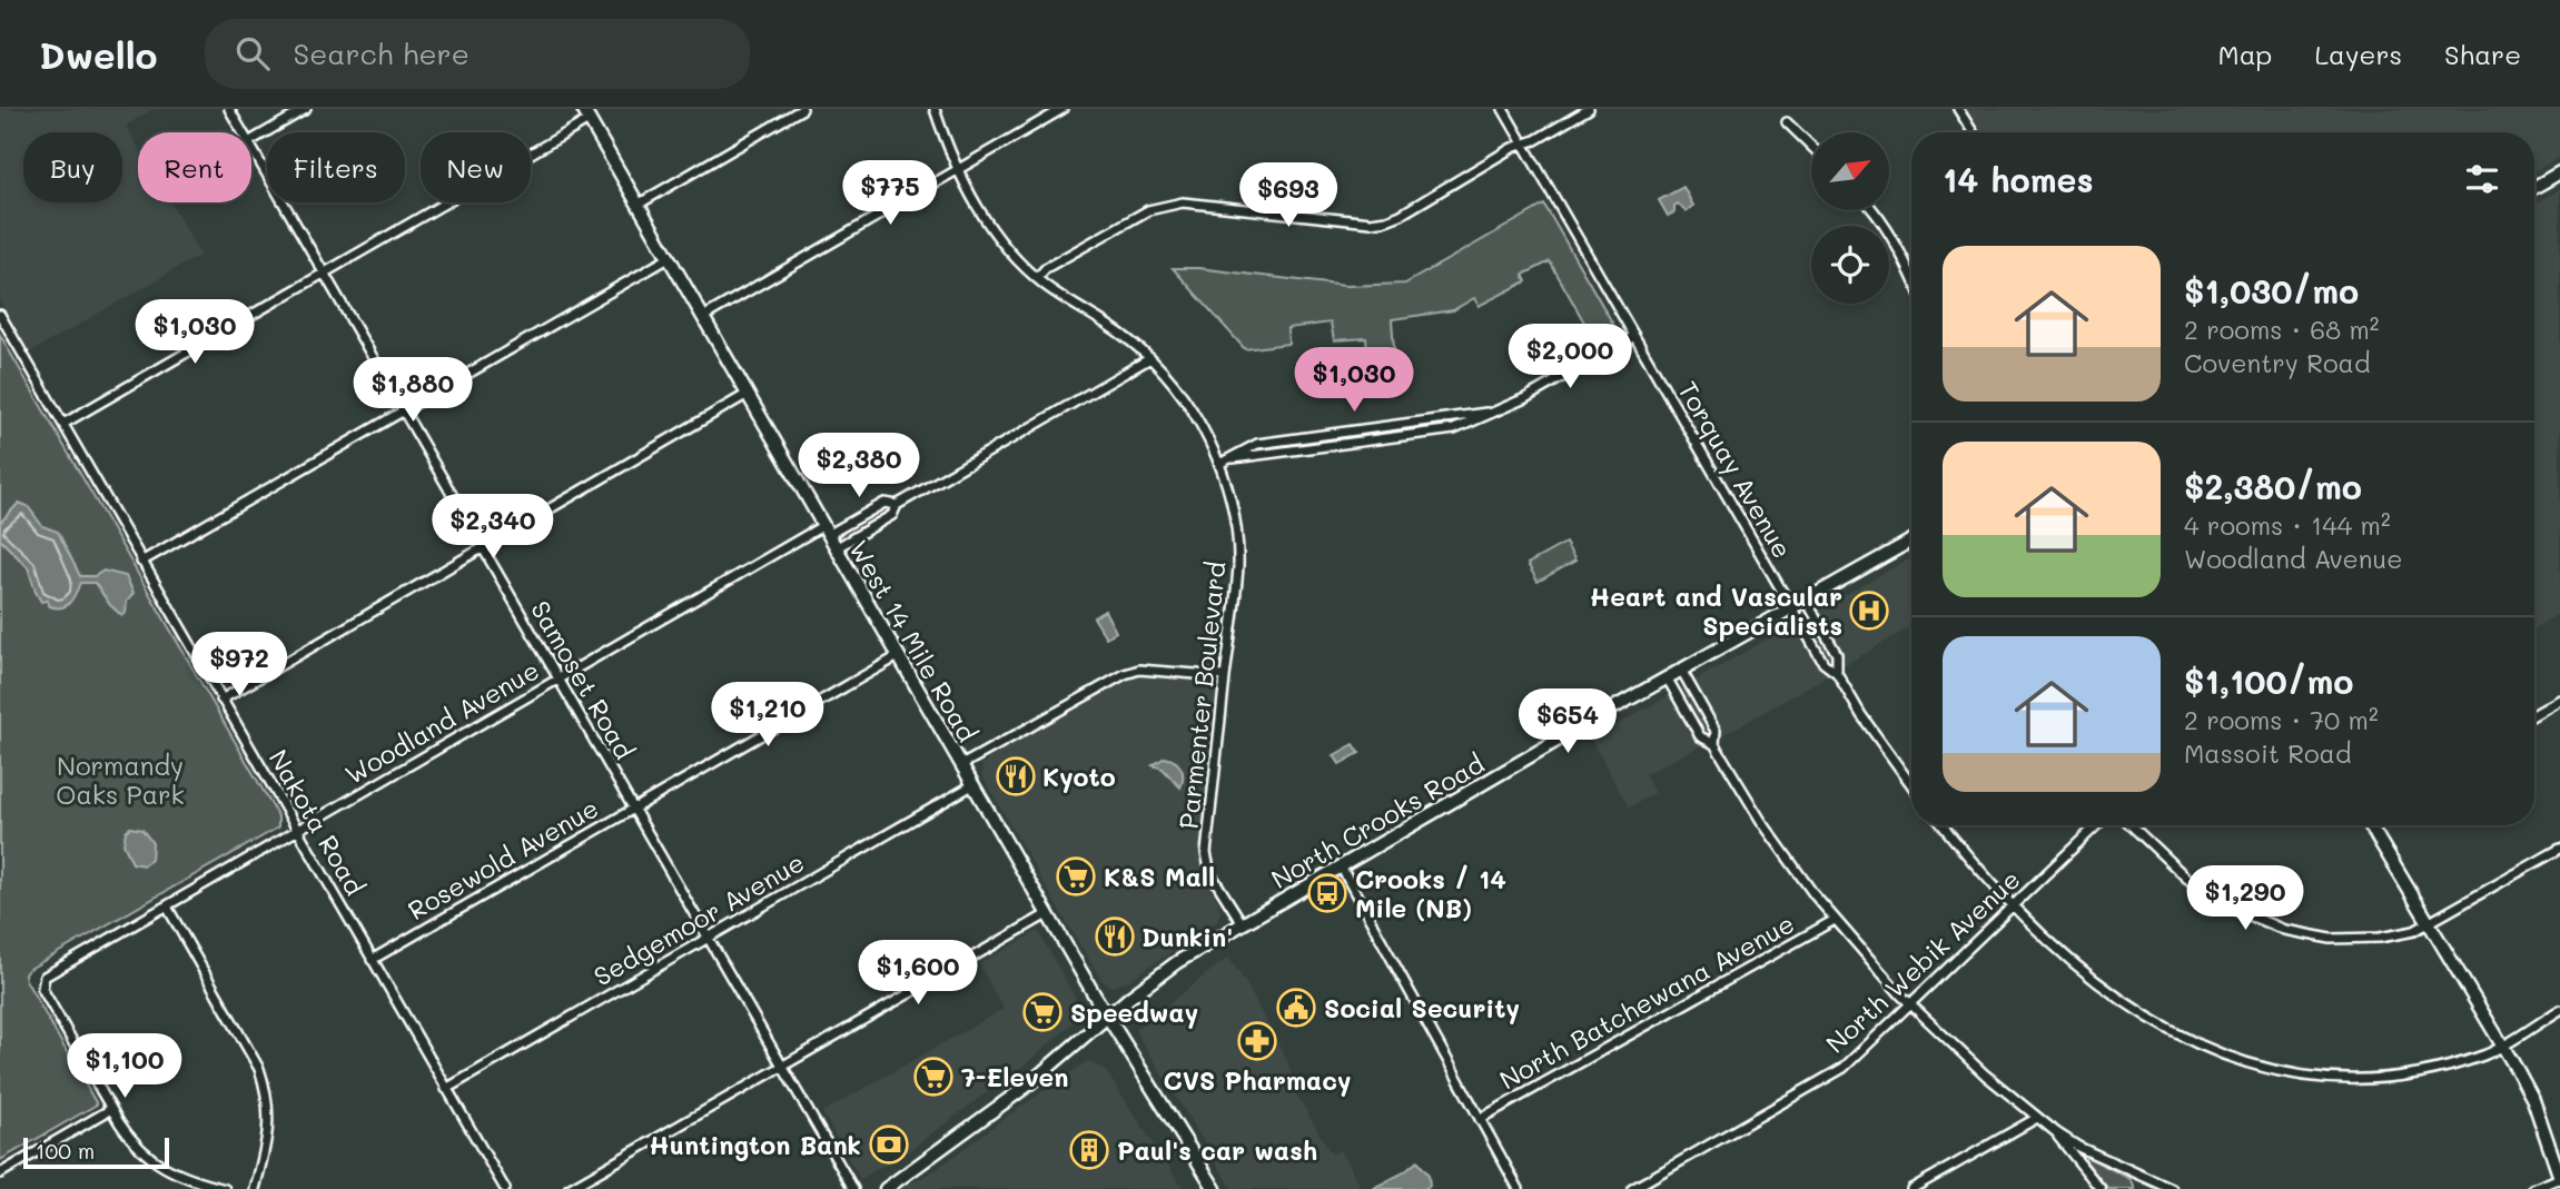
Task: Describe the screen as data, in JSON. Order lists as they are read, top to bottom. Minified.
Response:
{"streets":{"main road":["West 14 Mile Road","North Crooks Road"],"street":["Torquay Avenue","Samoset Road","Parmenter Boulevard","Woodland Avenue","Nakota Road","Rosewold Avenue","Sedgemoor Avenue","North Webik Avenue","North Batchewana Avenue"]},"crossings":[["Torquay Avenue","North Crooks Road"],["West 14 Mile Road","Woodland Avenue"],["West 14 Mile Road","North Crooks Road"],["West 14 Mile Road","Rosewold Avenue"],["West 14 Mile Road","Sedgemoor Avenue"],["Samoset Road","Woodland Avenue"],["Samoset Road","Rosewold Avenue"],["Samoset Road","Sedgemoor Avenue"],["Parmenter Boulevard","Woodland Avenue"],["Parmenter Boulevard","North Crooks Road"],["Woodland Avenue","Nakota Road"],["Nakota Road","Rosewold Avenue"],["Nakota Road","Sedgemoor Avenue"]],"parks":["Normandy Oaks Park"],"places":{"hospital":["Heart and Vascular Specialists"],"restaurant":["Kyoto","Dunkin'"],"supermarket":["K&S Mall","Speedway","7-Eleven"],"bus stop":["Crooks / 14 Mile (NB)"],"public building":["Social Security"],"pharmacy":["CVS Pharmacy"],"bank":["Huntington Bank"],"building":["Paul's car wash"]},"scale_bar":"100 m","north":"top right","page":{"header":"Dwello","search":"Search here","nav":["Map","Layers","Share"],"chip":["Buy","Rent","Filters","New"],"heading":"14 homes","price":["$775","$693","$1,030","$2,000","$1,030","$1,880","$2,380","$2,340","$972","$1,210","$654","$1,290","$1,600","$1,100"],"list":[{"name":"$1,030/mo","note":"2 rooms · 68 m² · Coventry Road"},{"name":"$2,380/mo","note":"4 rooms · 144 m² · Woodland Avenue"},{"name":"$1,100/mo","note":"2 rooms · 70 m² · Massoit Road"}],"scale":"100 m"}}
